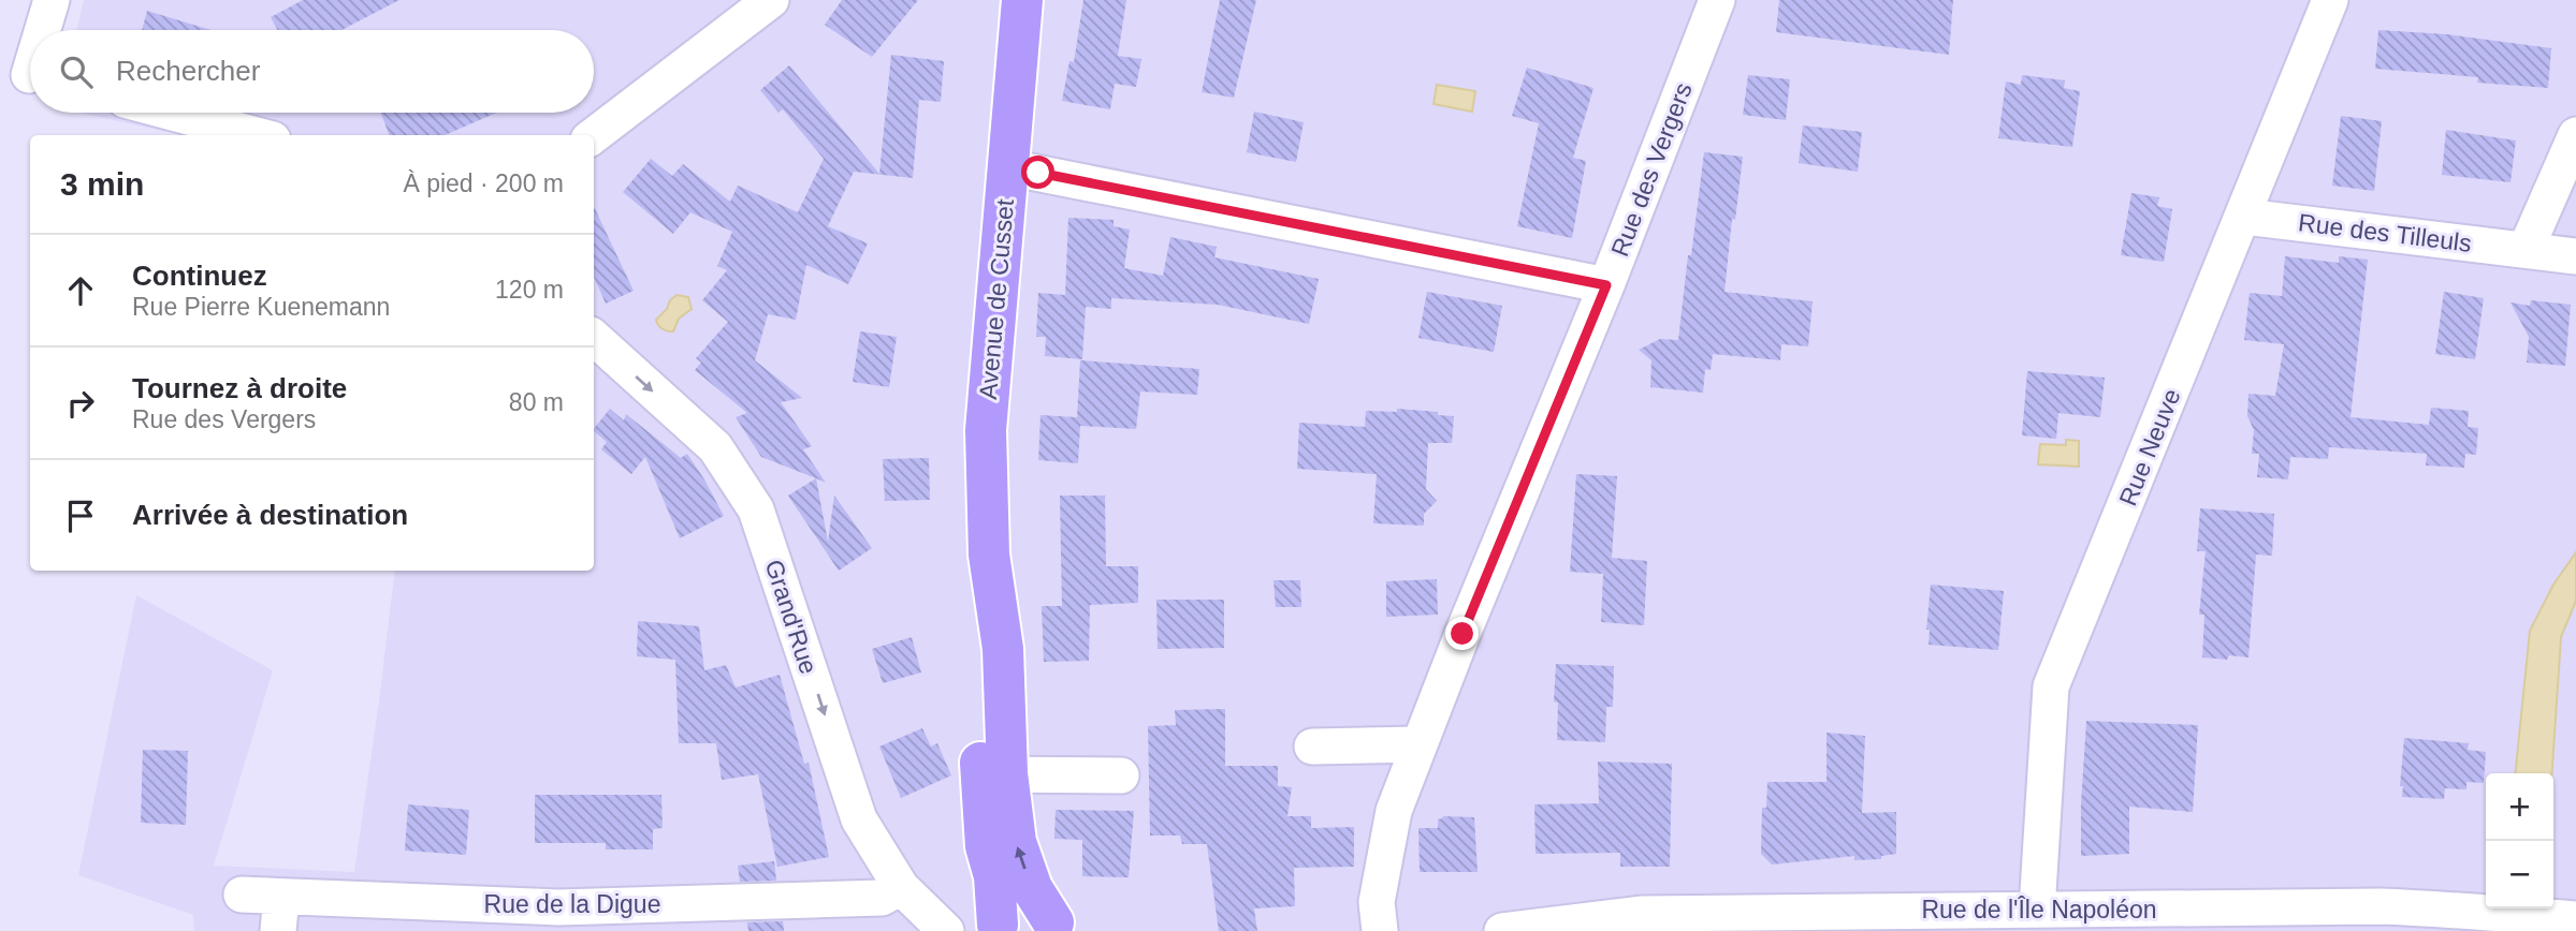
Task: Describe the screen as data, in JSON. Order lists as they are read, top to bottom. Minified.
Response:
{"streets":{"main road":["Avenue de Cusset"],"street":["Rue des Vergers","Rue des Tilleuls","Rue Neuve","Grand'Rue","Rue de la Digue","Rue de l'Île Napoléon"]},"crossings":[["Rue des Tilleuls","Rue Neuve"],["Rue Neuve","Rue de l'Île Napoléon"],["Grand'Rue","Rue de la Digue"]],"one_way":["Grand'Rue"],"page":{"search":"Rechercher","heading":["3 min","À pied · 200 m"],"list":[["Continuez","Rue Pierre Kuenemann","120 m"],["Tournez à droite","Rue des Vergers","80 m"],"Arrivée à destination"],"map_buttons":["+","−"]}}
